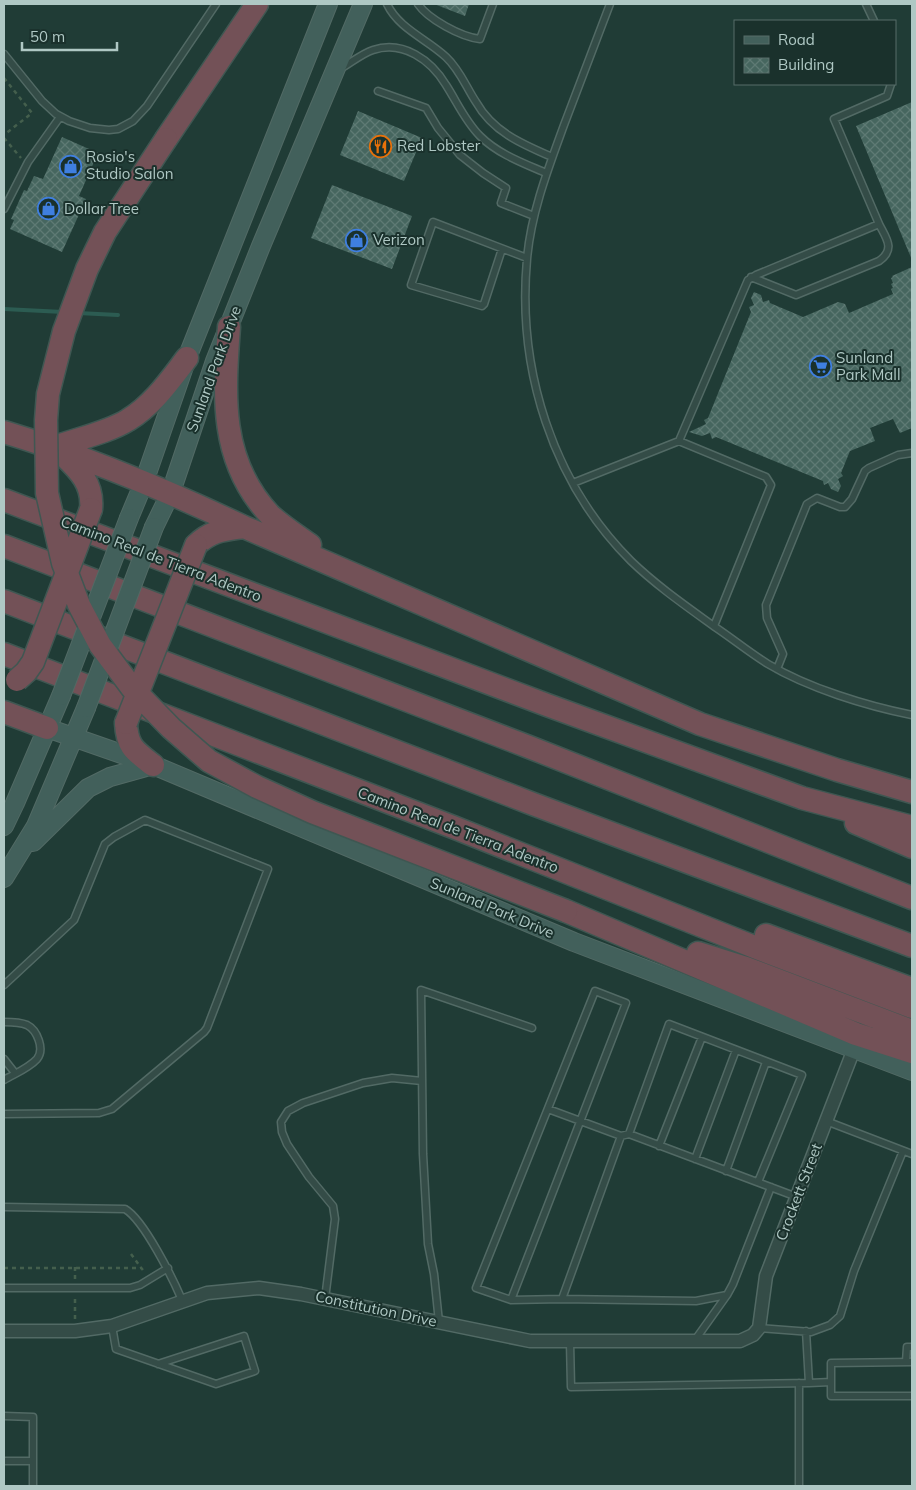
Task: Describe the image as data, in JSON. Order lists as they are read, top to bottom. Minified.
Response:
{"streets":{"highway":["Camino Real de Tierra Adentro"],"main road":["Sunland Park Drive"],"street":["Crockett Street","Constitution Drive"]},"crossings":[["Sunland Park Drive","Crockett Street"],["Crockett Street","Constitution Drive"]],"places":{"restaurant":["Red Lobster"],"shop":["Rosio's Studio Salon","Dollar Tree","Verizon"],"supermarket":["Sunland Park Mall"]},"legend":["Road","Building"],"scale_bar":"50 m"}
